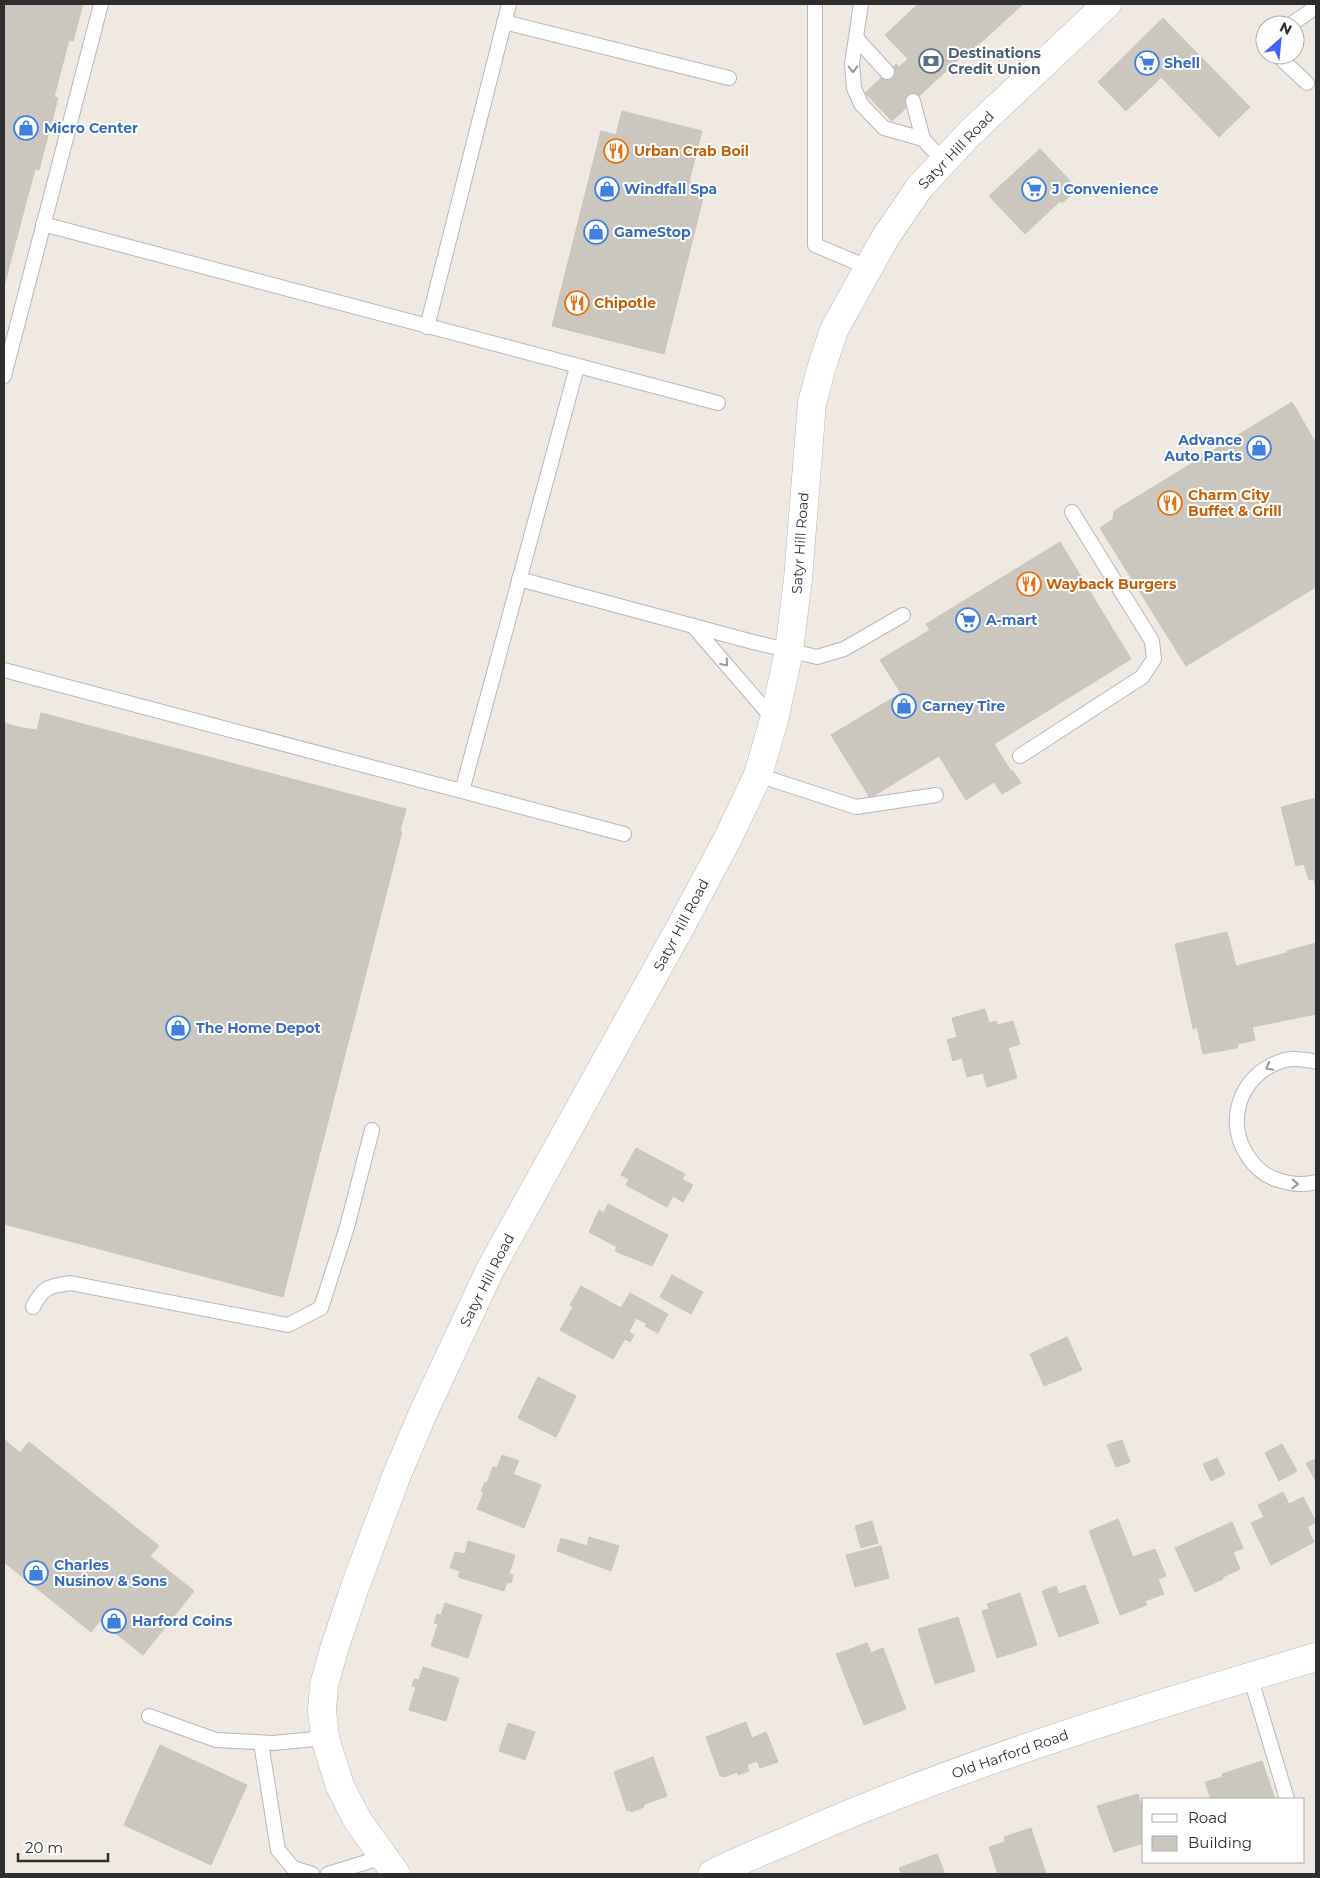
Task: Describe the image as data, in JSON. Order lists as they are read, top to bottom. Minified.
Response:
{"streets":{"street":["Satyr Hill Road","Old Harford Road"]},"places":{"bank":["Destinations Credit Union"],"supermarket":["Shell","J Convenience","A-mart"],"shop":["Micro Center","Windfall Spa","GameStop","Advance Auto Parts","Carney Tire","The Home Depot","Charles Nusinov & Sons","Harford Coins"],"restaurant":["Urban Crab Boil","Chipotle","Charm City Buffet & Grill","Wayback Burgers"]},"legend":["Road","Building"],"scale_bar":"20 m","north":"top right"}
